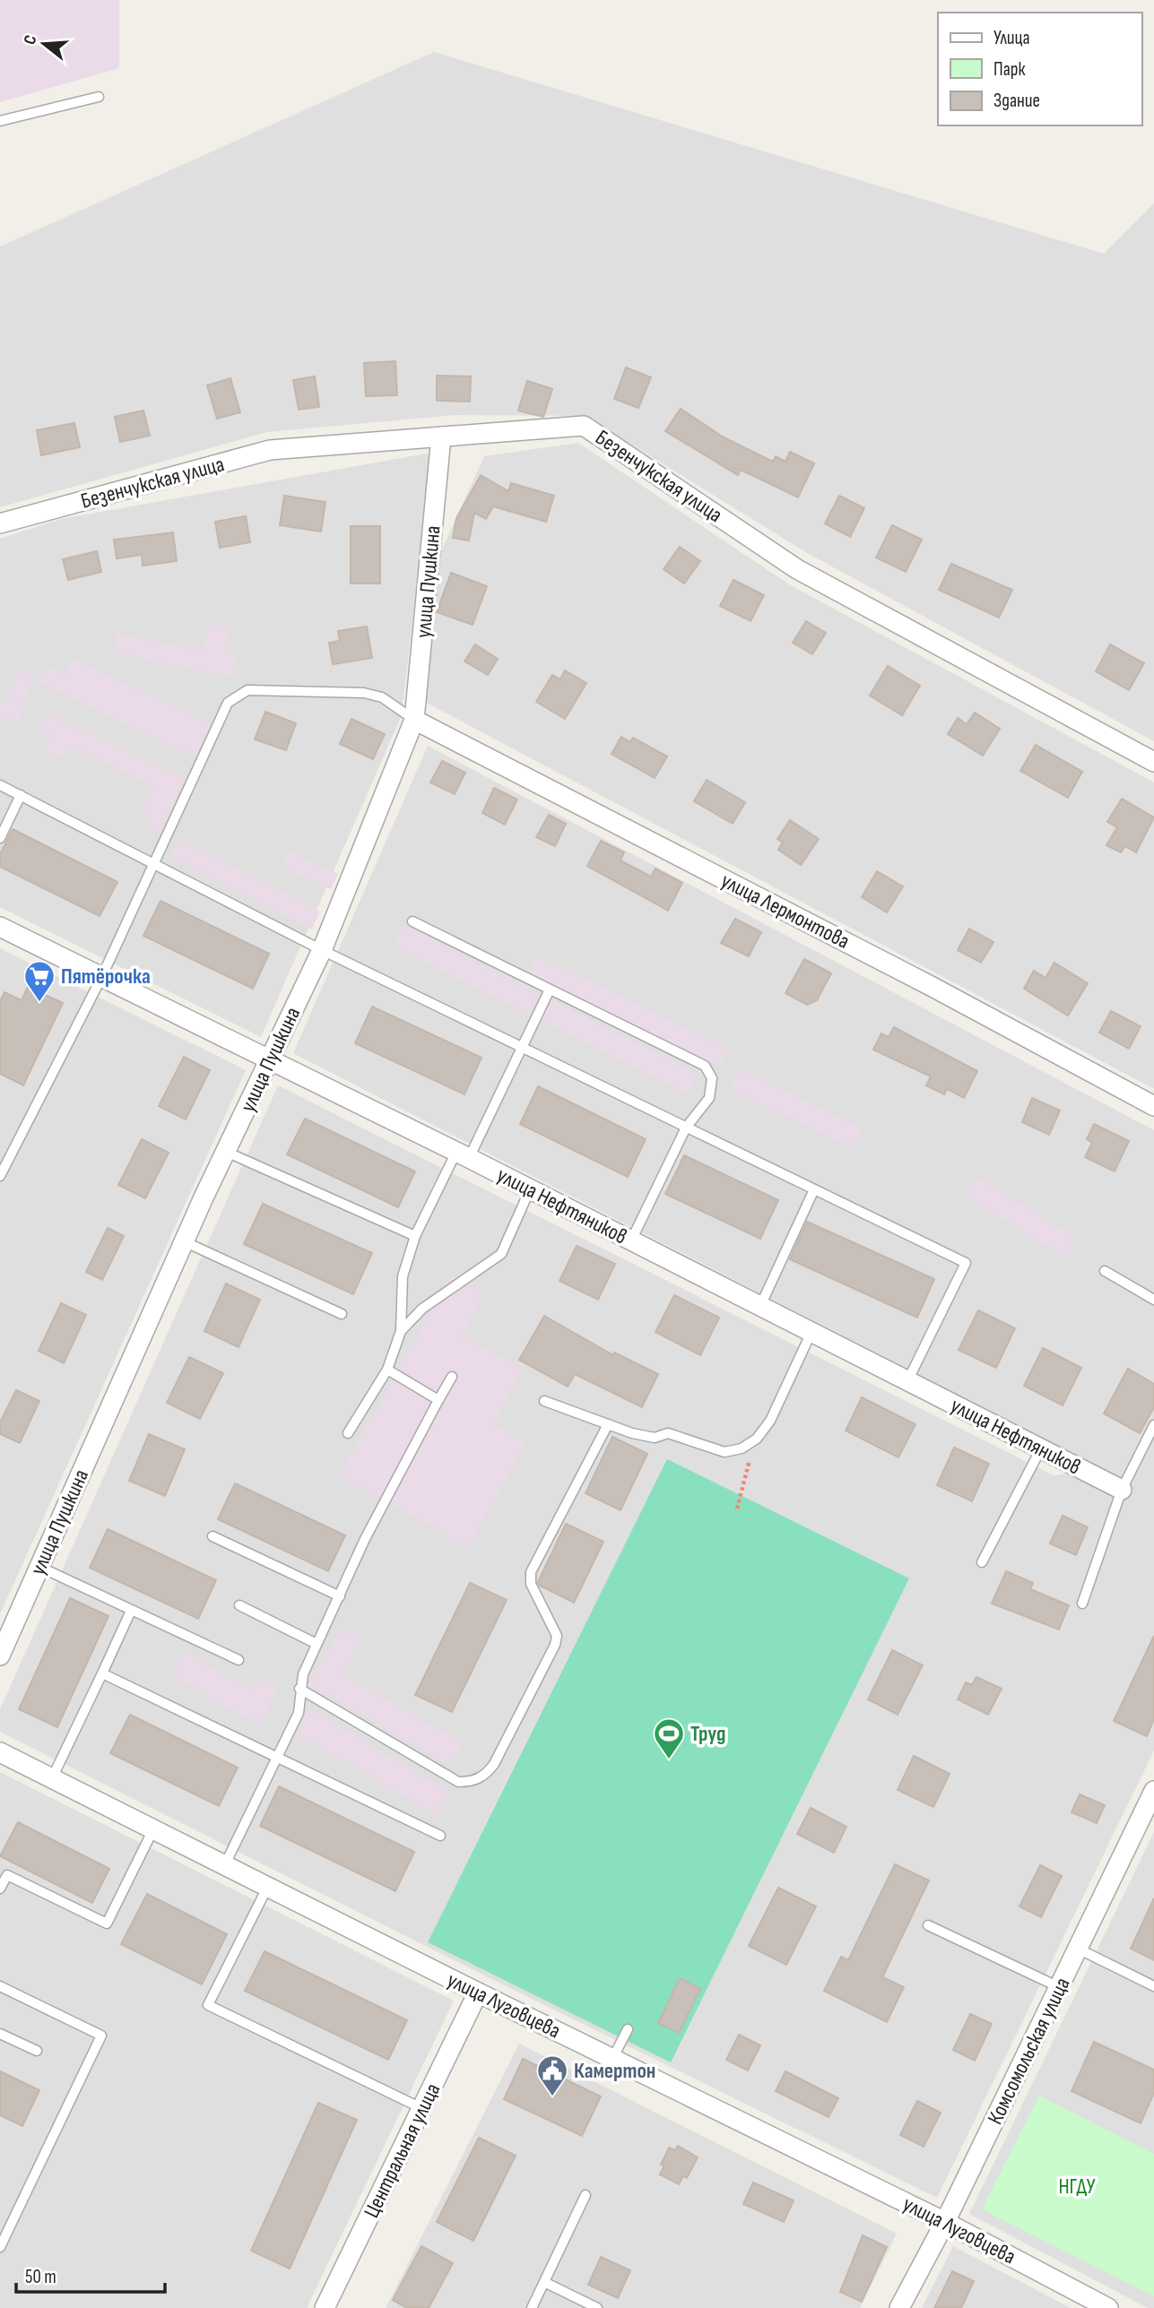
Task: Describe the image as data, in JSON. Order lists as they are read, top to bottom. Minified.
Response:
{"streets":{"street":["Безенчукская улица","улица Пушкина","улица Лермонтова","улица Нефтяников","улица Луговцева","Комсомольская улица","Центральная улица"]},"crossings":[["Безенчукская улица","улица Пушкина"],["улица Пушкина","улица Лермонтова"],["улица Пушкина","улица Нефтяников"],["улица Луговцева","Комсомольская улица"],["улица Луговцева","Центральная улица"]],"parks":["НГДУ"],"places":{"supermarket":["Пятёрочка"],"sports":["Труд"],"public building":["Камертон"]},"legend":["Улица","Парк","Здание"],"scale_bar":"50 m","north":"left"}
